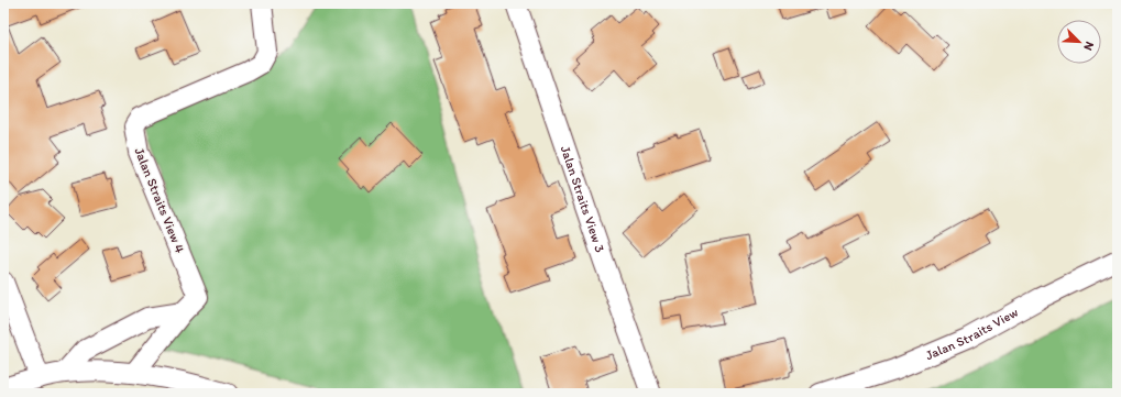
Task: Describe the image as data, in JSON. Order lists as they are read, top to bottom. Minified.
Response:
{"streets":{"street":["Jalan Straits View 3","Jalan Straits View 4","Jalan Straits View"]},"north":"bottom right"}
